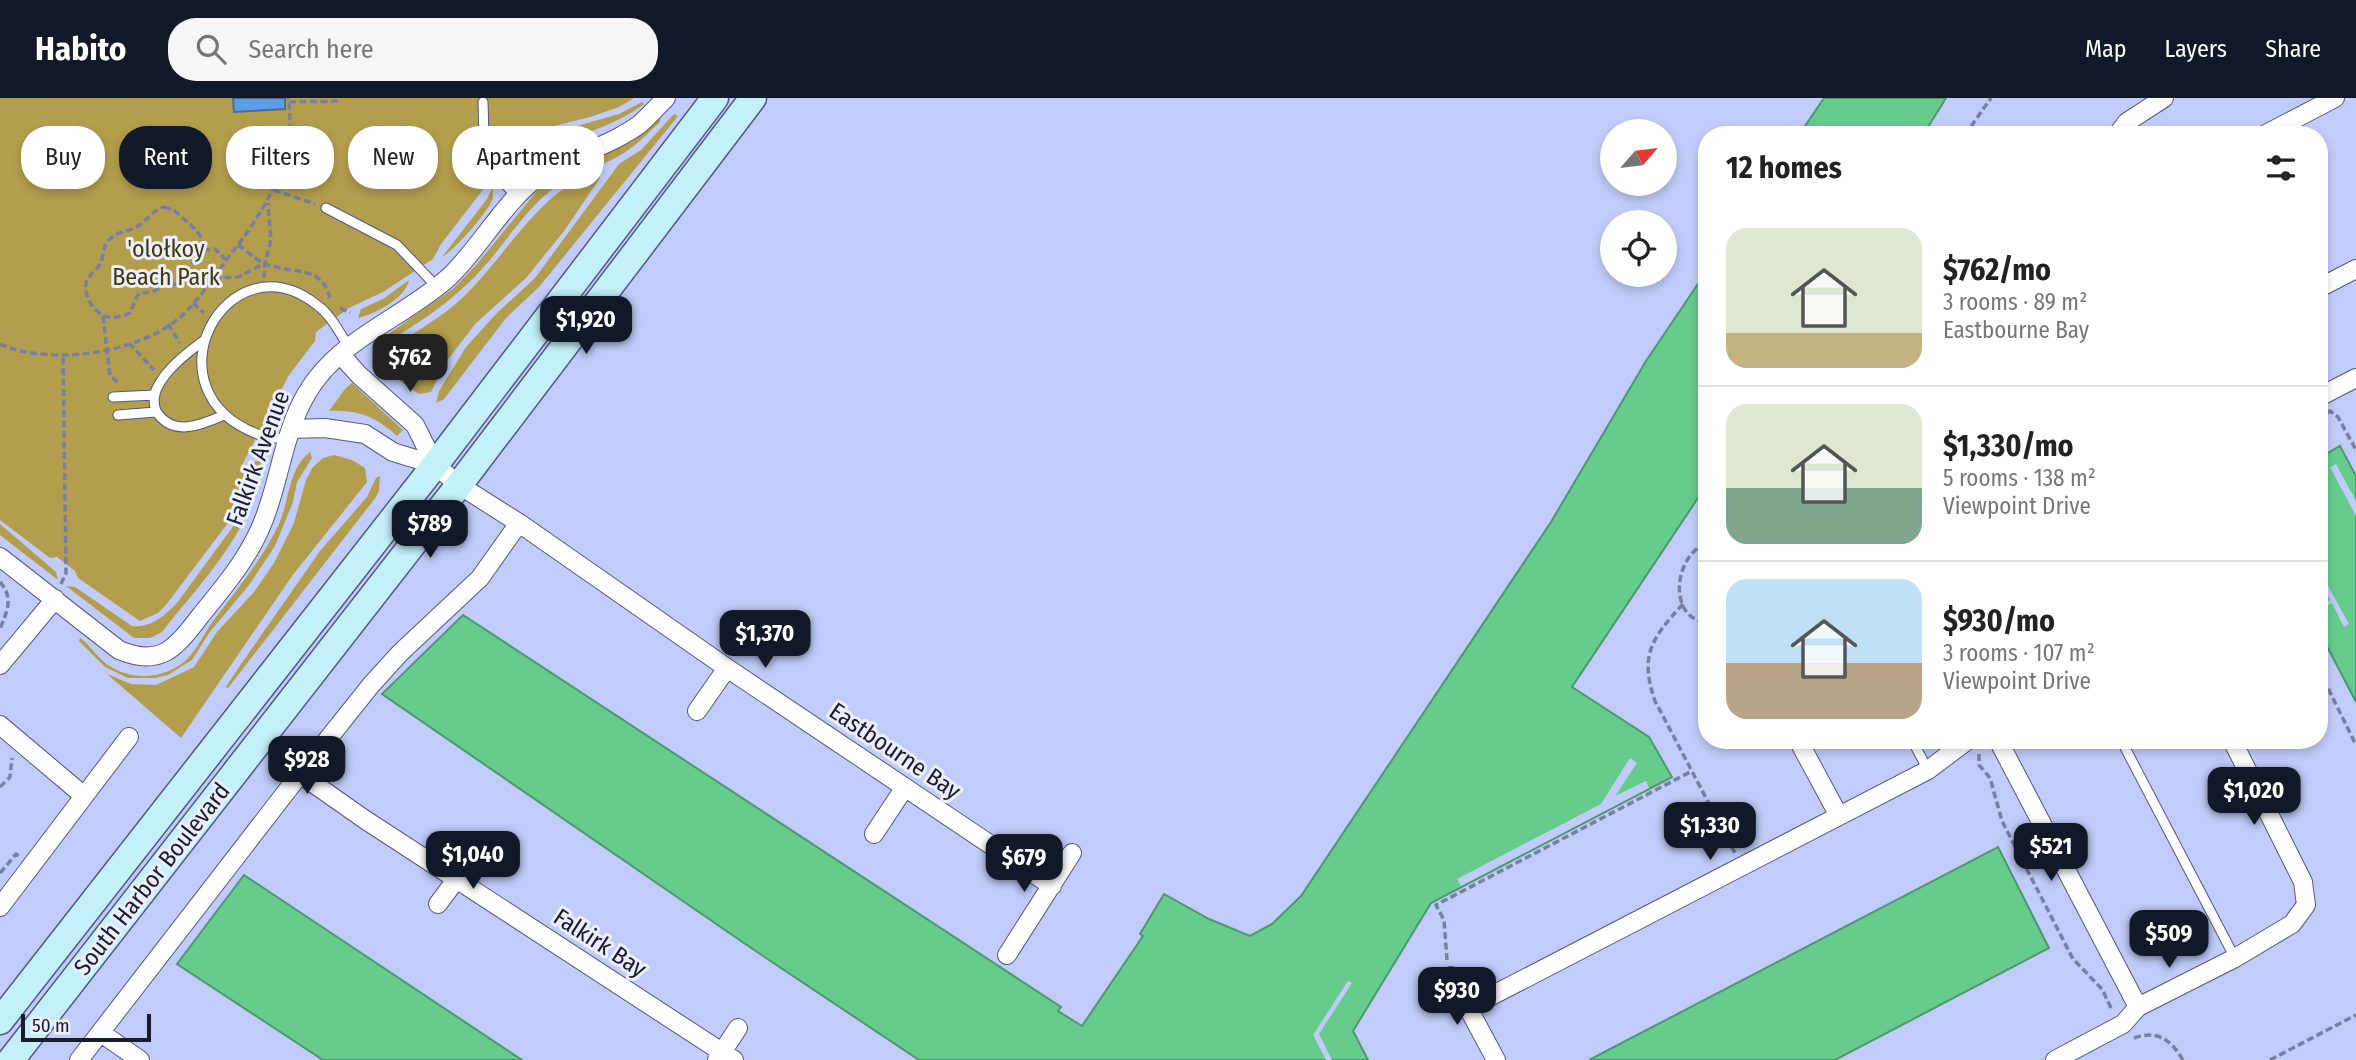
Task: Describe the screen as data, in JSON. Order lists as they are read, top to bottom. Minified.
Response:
{"streets":{"main road":["South Harbor Boulevard"],"street":["Falkirk Avenue","Eastbourne Bay","Falkirk Bay"]},"crossings":[["Falkirk Avenue","Eastbourne Bay"],["Eastbourne Bay","South Harbor Boulevard"]],"parks":["'olołkoy Beach Park"],"scale_bar":"50 m","north":"top right","page":{"header":"Habito","search":"Search here","nav":["Map","Layers","Share"],"chip":["Buy","Rent","Filters","New","Apartment"],"heading":"12 homes","list":[{"name":"$762/mo","note":"3 rooms · 89 m² · Eastbourne Bay"},{"name":"$1,330/mo","note":"5 rooms · 138 m² · Viewpoint Drive"},{"name":"$930/mo","note":"3 rooms · 107 m² · Viewpoint Drive"}],"price":["$1,920","$762","$789","$1,370","$928","$1,020","$1,330","$521","$1,040","$679","$509","$930"],"scale":"50 m"}}
